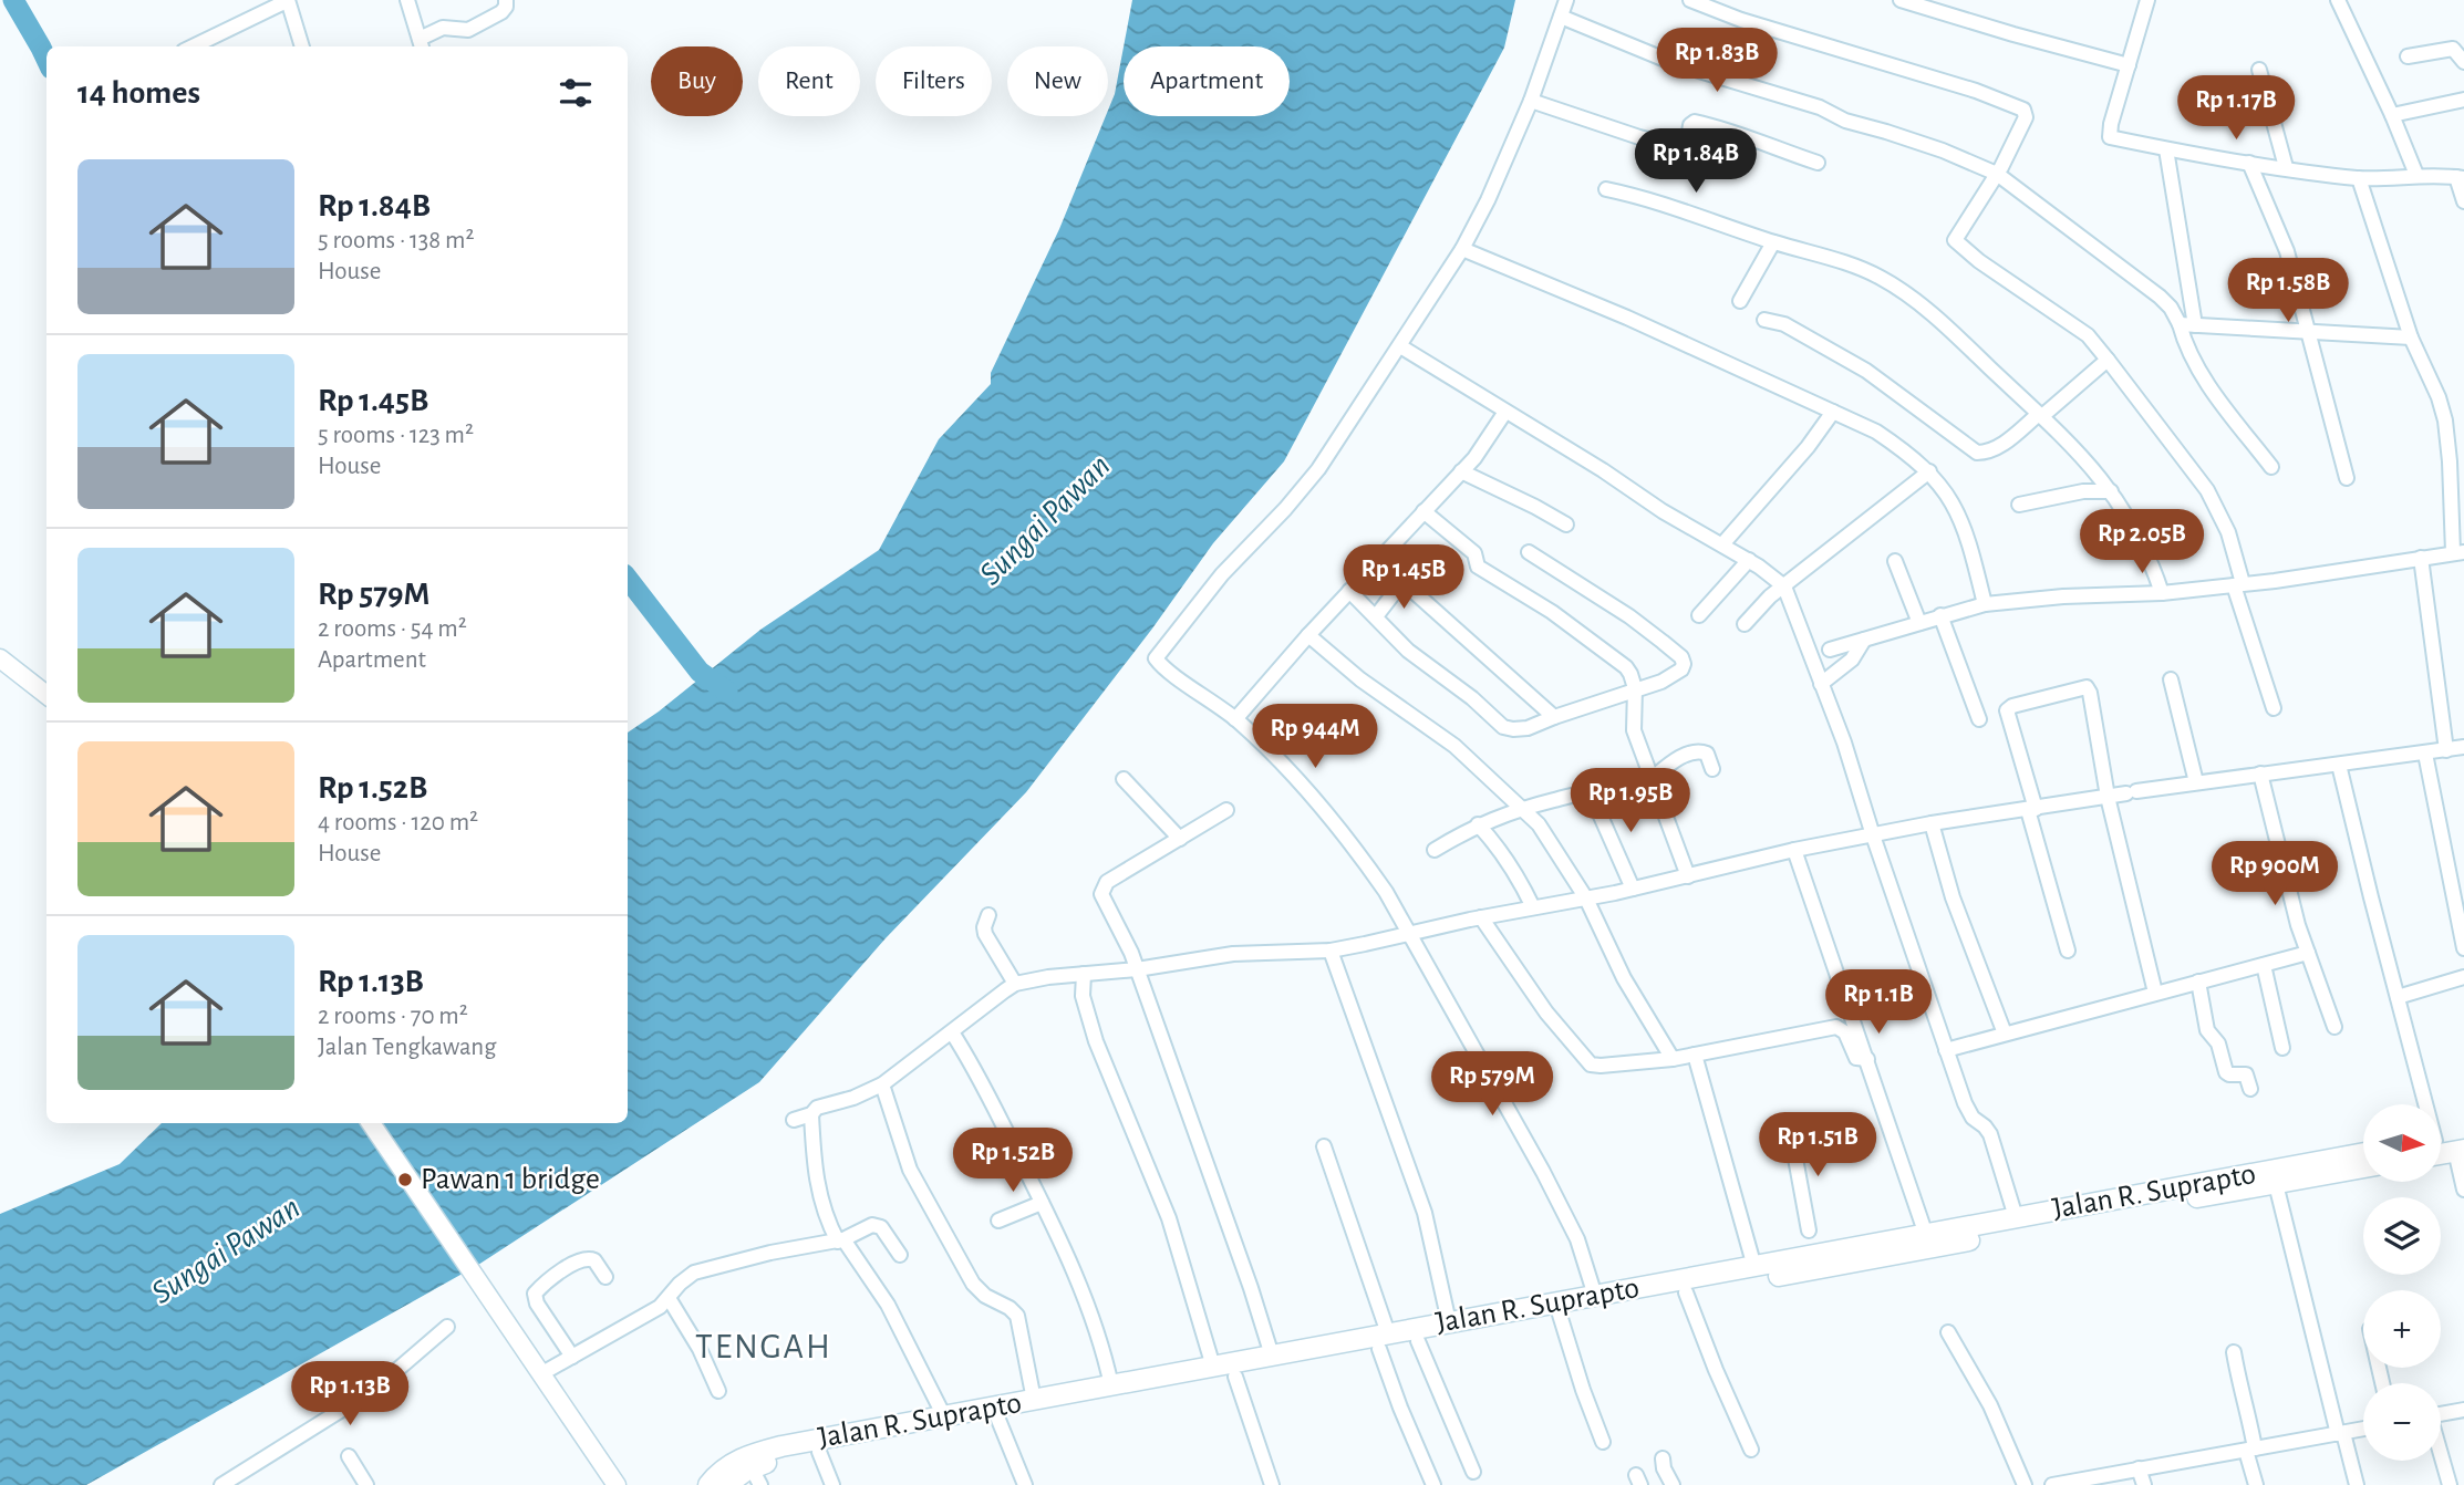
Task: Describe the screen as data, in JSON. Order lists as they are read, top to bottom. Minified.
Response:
{"streets":{"highway":["Jalan R. Suprapto"]},"districts":["TENGAH"],"water":["Sungai Pawan"],"places":["Pawan 1 bridge"],"north":"right","page":{"price":["Rp 1.83B","Rp 1.17B","Rp 1.84B","Rp 1.58B","Rp 2.05B","Rp 1.45B","Rp 944M","Rp 1.95B","Rp 900M","Rp 1.1B","Rp 579M","Rp 1.51B","Rp 1.52B","Rp 1.13B"],"chip":["Buy","Rent","Filters","New","Apartment"],"heading":"14 homes","list":[{"name":"Rp 1.84B","note":"5 rooms · 138 m² · House"},{"name":"Rp 1.45B","note":"5 rooms · 123 m² · House"},{"name":"Rp 579M","note":"2 rooms · 54 m² · Apartment"},{"name":"Rp 1.52B","note":"4 rooms · 120 m² · House"},{"name":"Rp 1.13B","note":"2 rooms · 70 m² · Jalan Tengkawang"}],"map_buttons":["+","−"]}}
